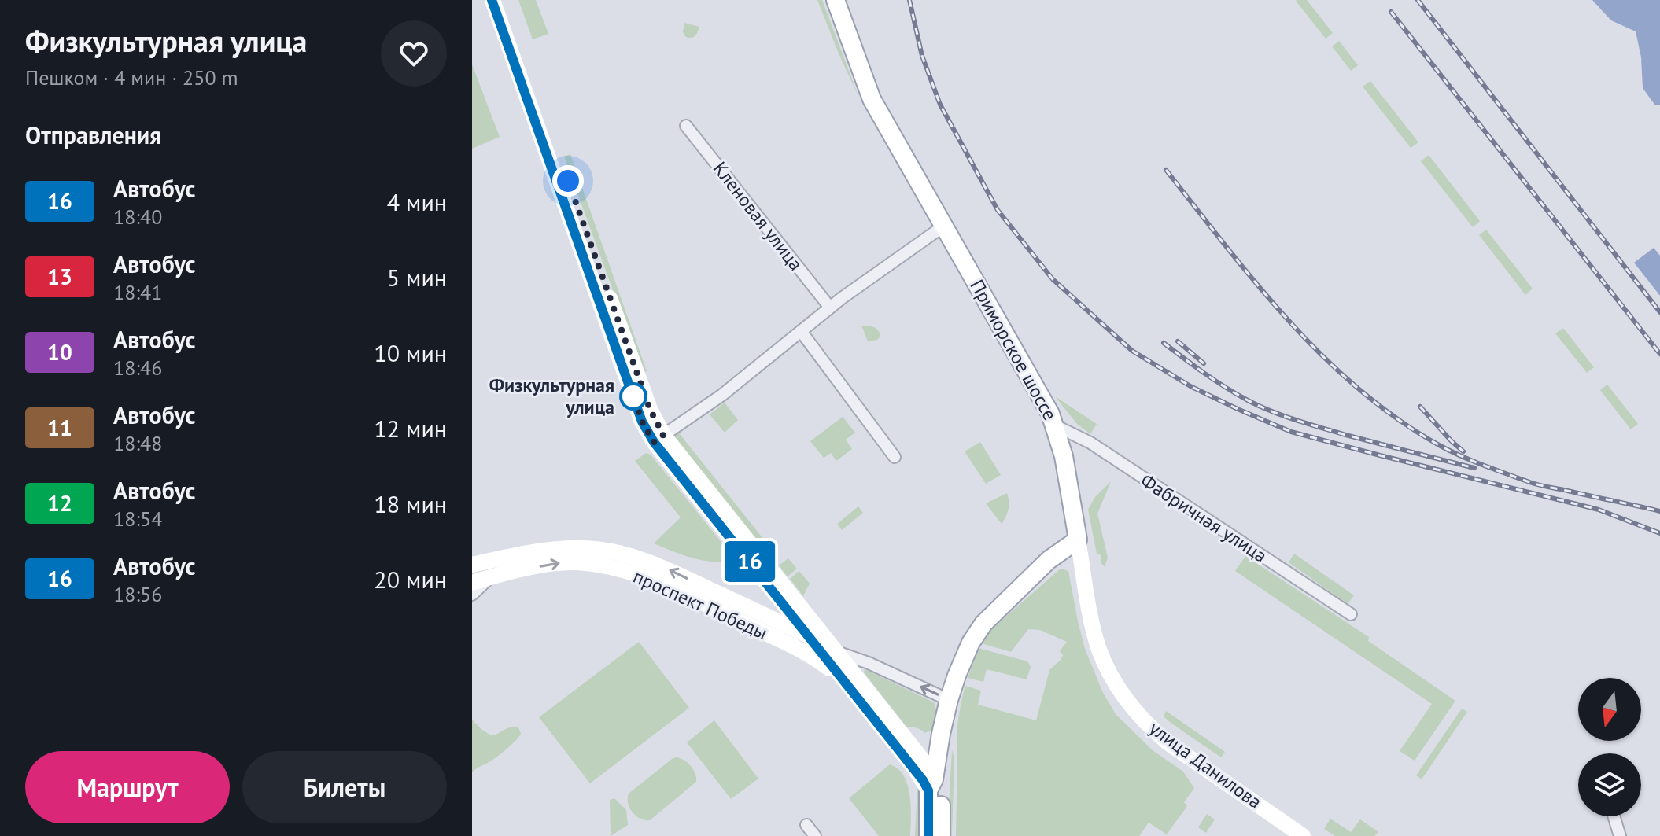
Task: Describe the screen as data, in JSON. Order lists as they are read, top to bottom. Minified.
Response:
{"streets":{"main road":["Приморское шоссе","проспект Победы","улица Данилова"],"street":["Кленовая улица","Фабричная улица"]},"crossings":[["Приморское шоссе","Фабричная улица"],["Приморское шоссе","улица Данилова"]],"places":["Физкультурная улица"],"lines":["bus line 16"],"north":"bottom","page":{"heading":[["Физкультурная улица","Пешком · 4 мин · 250 m"],"Отправления"],"on_map":"16","list":[{"mark":"16","name":"Автобус","note":"18:40","value":"4 мин"},{"mark":"13","name":"Автобус","note":"18:41","value":"5 мин"},{"mark":"10","name":"Автобус","note":"18:46","value":"10 мин"},{"mark":"11","name":"Автобус","note":"18:48","value":"12 мин"},{"mark":"12","name":"Автобус","note":"18:54","value":"18 мин"},{"mark":"16","name":"Автобус","note":"18:56","value":"20 мин"}],"buttons":["Маршрут","Билеты"]}}
